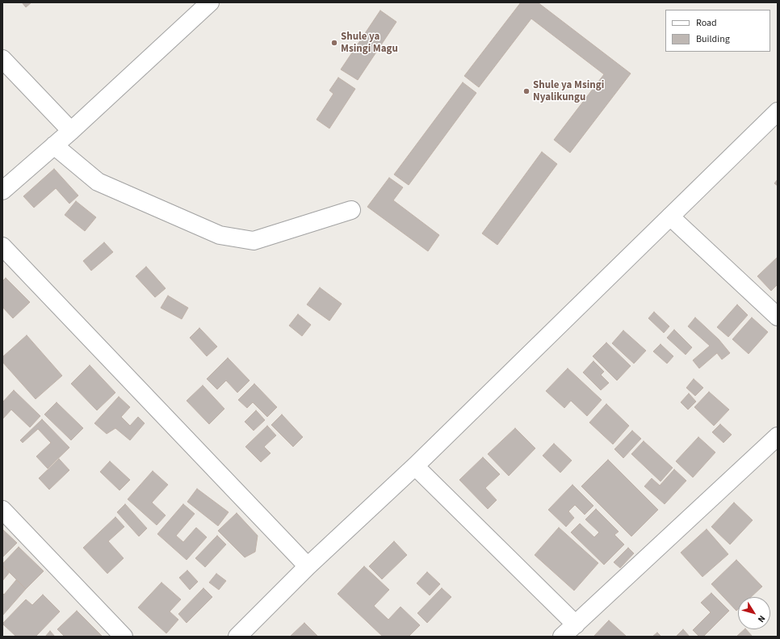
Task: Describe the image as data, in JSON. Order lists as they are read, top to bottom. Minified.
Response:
{"places":["Shule ya Msingi Magu","Shule ya Msingi Nyalikungu"],"legend":["Road","Building"],"north":"bottom right"}
